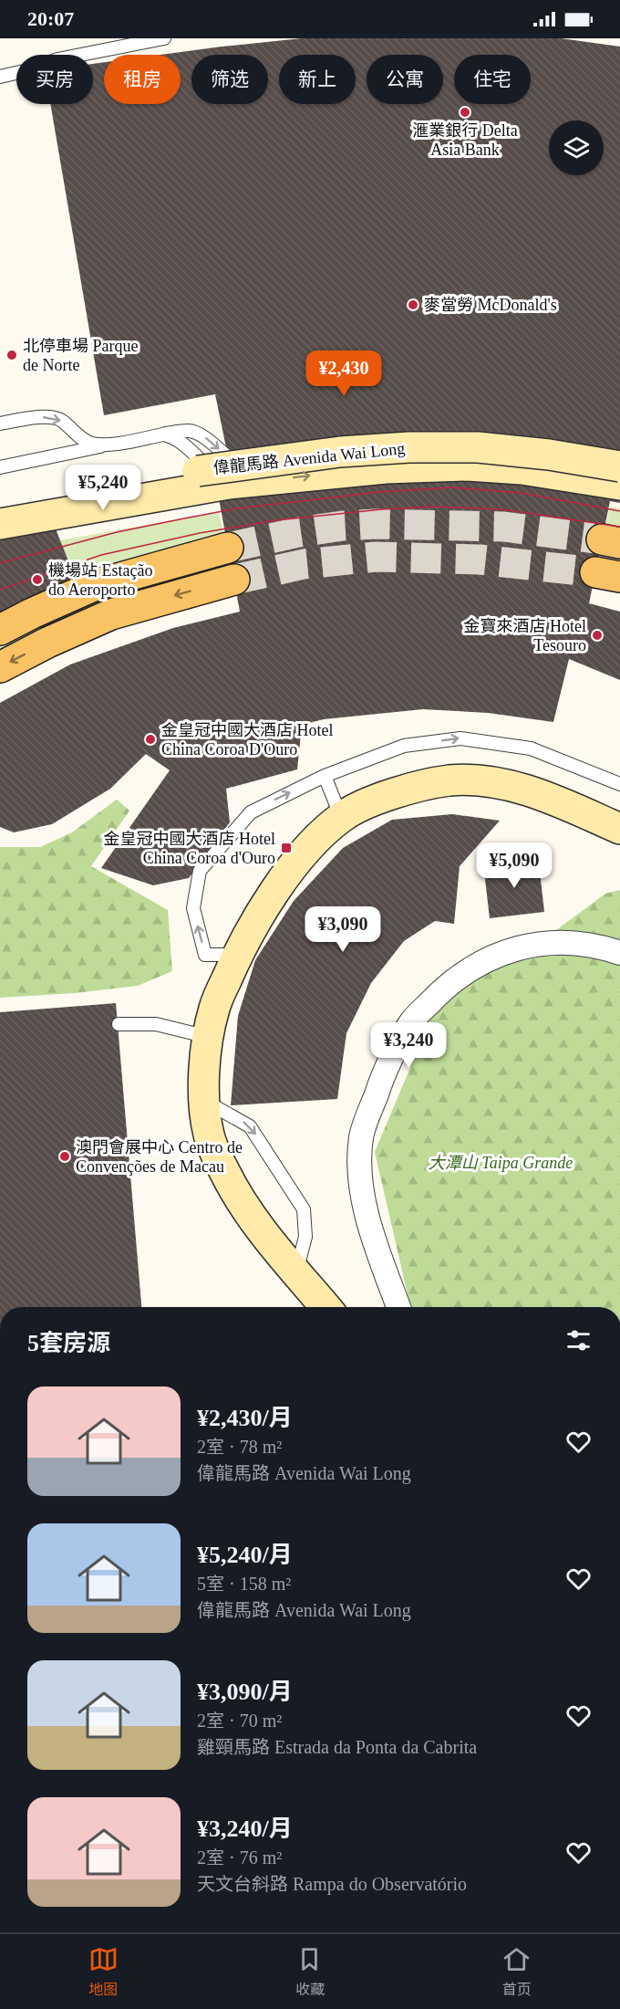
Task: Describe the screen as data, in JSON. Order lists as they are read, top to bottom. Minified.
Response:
{"streets":{"street":["偉龍馬路 Avenida Wai Long"]},"parks":["大潭山 Taipa Grande"],"places":{"other":["滙業銀行 Delta Asia Bank","麥當勞 McDonald's","北停車場 Parque de Norte","機場站 Estação do Aeroporto","金寶來酒店 Hotel Tesouro","金皇冠中國大酒店 Hotel China Coroa D'Ouro","澳門會展中心 Centro de Convenções de Macau"],"transit":["金皇冠中國大酒店 Hotel China Coroa d'Ouro"]},"page":{"status":"20:07","chip":["买房","租房","筛选","新上","公寓","住宅"],"price":["¥2,430","¥5,240","¥5,090","¥3,090","¥3,240"],"heading":"5套房源","list":[{"name":"¥2,430/月","note":"2室 · 78 m² · 偉龍馬路 Avenida Wai Long"},{"name":"¥5,240/月","note":"5室 · 158 m² · 偉龍馬路 Avenida Wai Long"},{"name":"¥3,090/月","note":"2室 · 70 m² · 雞頸馬路 Estrada da Ponta da Cabrita"},{"name":"¥3,240/月","note":"2室 · 76 m² · 天文台斜路 Rampa do Observatório"}],"tabs":["地图","收藏","首页"]}}
